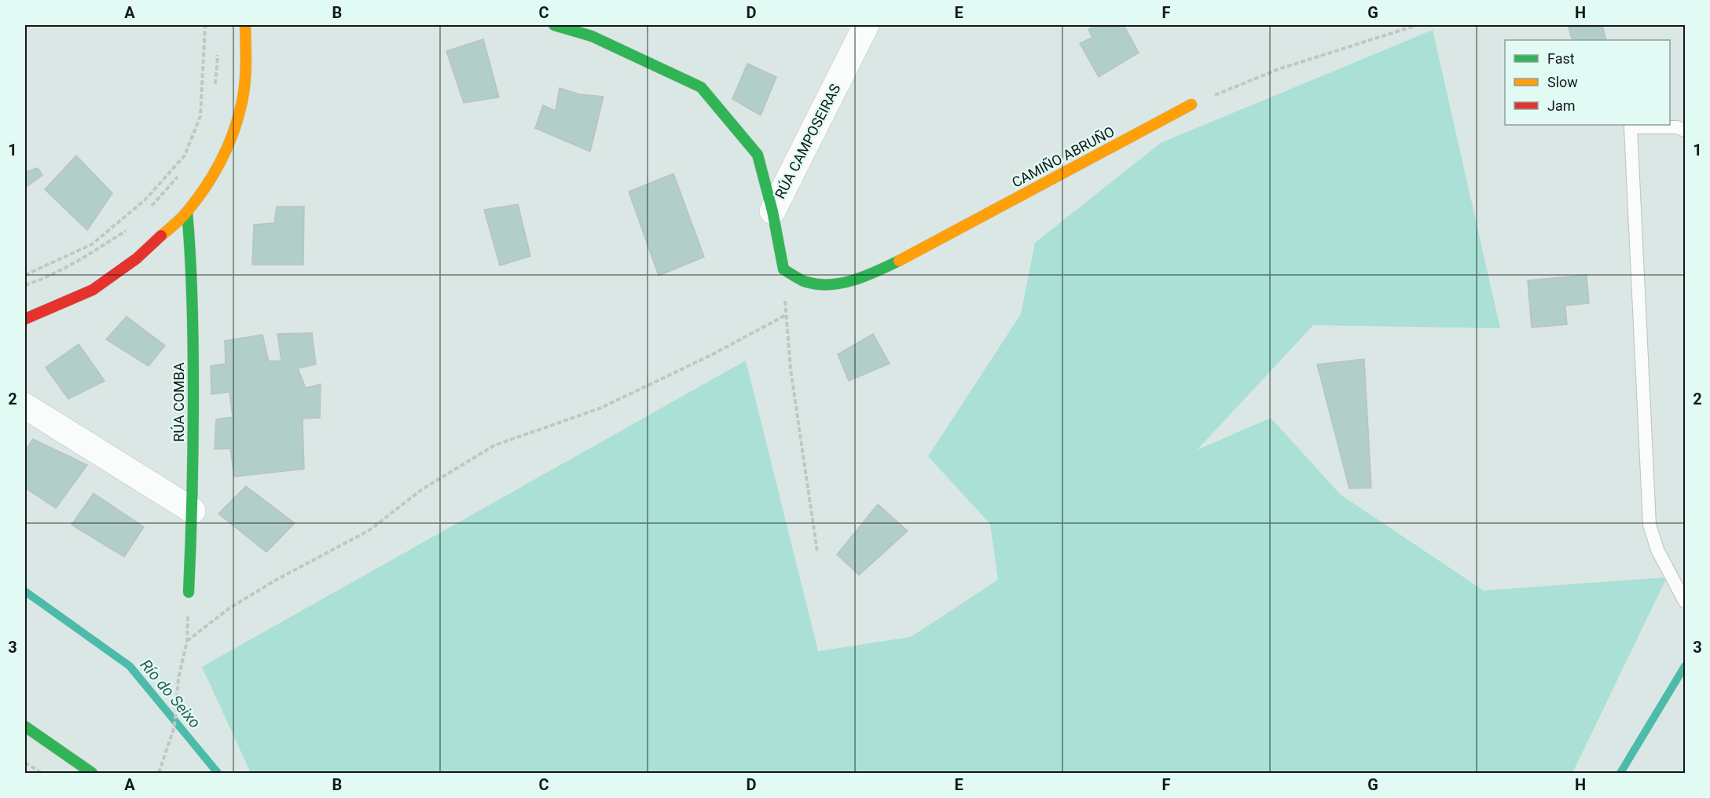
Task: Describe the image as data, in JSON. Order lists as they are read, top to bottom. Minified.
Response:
{"streets":{"street":["RÚA CAMPOSEIRAS","CAMIÑO ABRUÑO","RÚA COMBA"]},"water":["Río do Seixo"],"legend":["Fast","Slow","Jam"],"grid":{"columns":["A","B","C","D","E","F","G","H"],"rows":["1","2","3"]}}
